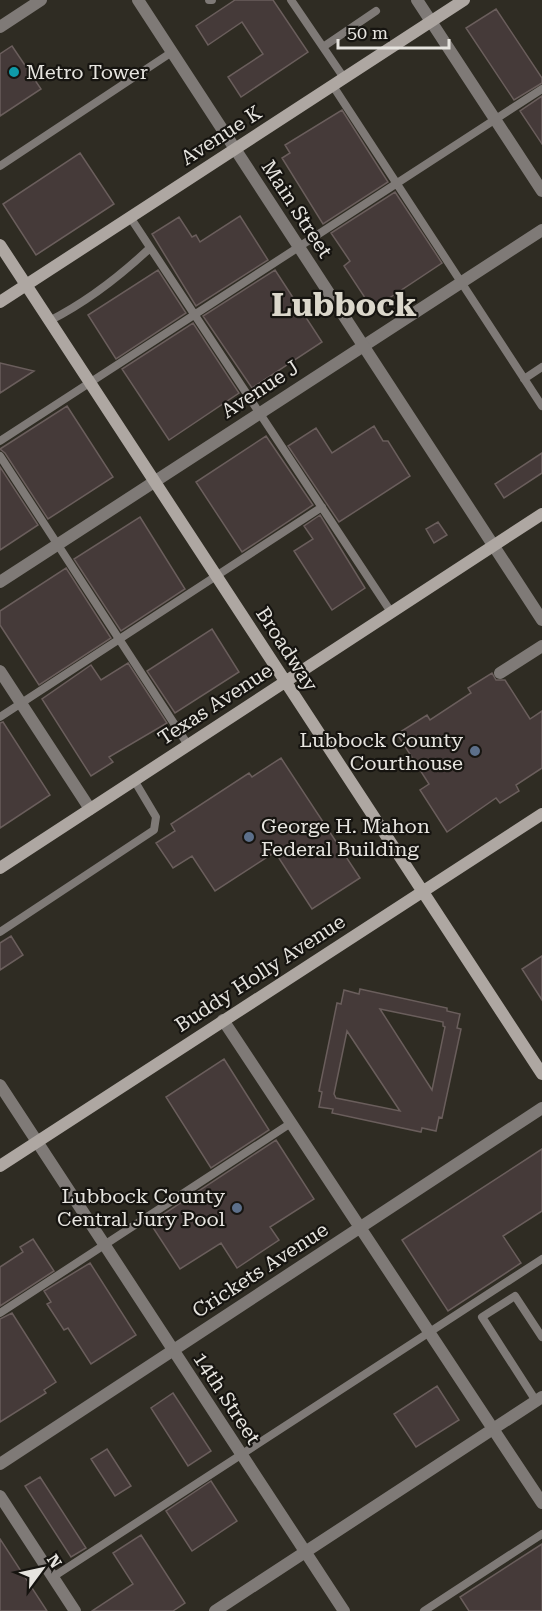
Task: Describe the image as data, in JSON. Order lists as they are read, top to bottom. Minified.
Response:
{"streets":{"main road":["Avenue K","Broadway","Texas Avenue","Buddy Holly Avenue"],"street":["Main Street","Avenue J","Crickets Avenue","14th Street"]},"crossings":[["Avenue K","Main Street"],["Avenue K","Broadway"],["Main Street","Avenue J"],["Main Street","Texas Avenue"],["Avenue J","Broadway"],["Broadway","Texas Avenue"],["Broadway","Buddy Holly Avenue"],["Buddy Holly Avenue","14th Street"],["Crickets Avenue","14th Street"]],"districts":["Lubbock"],"places":["Metro Tower","Lubbock County Courthouse","George H. Mahon Federal Building","Lubbock County Central Jury Pool"],"scale_bar":"50 m","north":"top right"}
